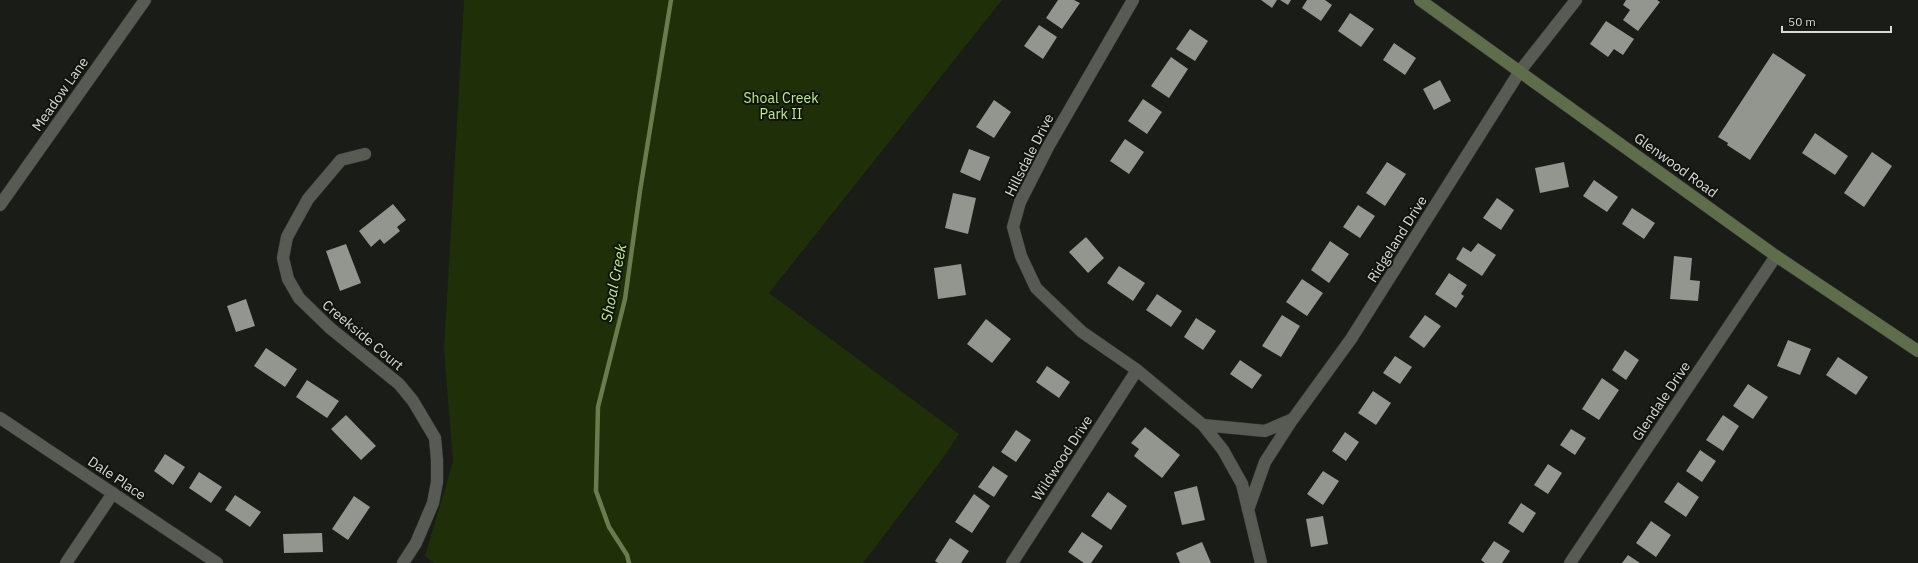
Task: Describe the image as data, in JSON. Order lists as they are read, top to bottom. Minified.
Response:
{"streets":{"main road":["Glenwood Road"],"street":["Meadow Lane","Hillsdale Drive","Ridgeland Drive","Creekside Court","Glendale Drive","Wildwood Drive","Dale Place"]},"crossings":[["Hillsdale Drive","Wildwood Drive"],["Glenwood Road","Ridgeland Drive"],["Glenwood Road","Glendale Drive"]],"water":["Shoal Creek"],"parks":["Shoal Creek Park II"],"scale_bar":"50 m"}
